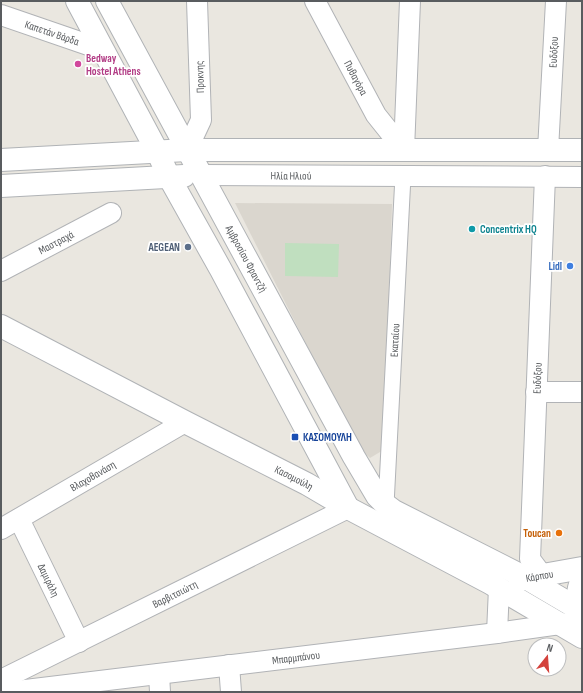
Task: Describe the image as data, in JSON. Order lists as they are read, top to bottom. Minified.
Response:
{"streets":{"main road":["Ηλία Ηλιού","Αμβροσίου Φραντζή","Κασομούλη","Κάρπου"],"street":["Καπετάν Βάρδα","Ευδόξου","Προκνης","Πυθαγόρα","Μαστραχά","Εκαταίου","Βλαχοθανάση","Δαμιράλη","Βαρβιτσιώτη","Μπαρμπάνου"]},"crossings":[["Ευδόξου","Ηλία Ηλιού"],["Ευδόξου","Κάρπου"],["Προκνης","Αμβροσίου Φραντζή"],["Ηλία Ηλιού","Αμβροσίου Φραντζή"],["Ηλία Ηλιού","Εκαταίου"],["Αμβροσίου Φραντζή","Εκαταίου"],["Βλαχοθανάση","Κασομούλη"],["Βλαχοθανάση","Δαμιράλη"],["Κασομούλη","Κάρπου"],["Κασομούλη","Βαρβιτσιώτη"],["Κασομούλη","Μπαρμπάνου"],["Δαμιράλη","Βαρβιτσιώτη"]],"places":{"other":["Bedway Hostel Athens","Concentrix HQ","AEGEAN","Lidl","Toucan"],"transit":["ΚΑΣΟΜΟΥΛΗ"]},"north":"top"}
